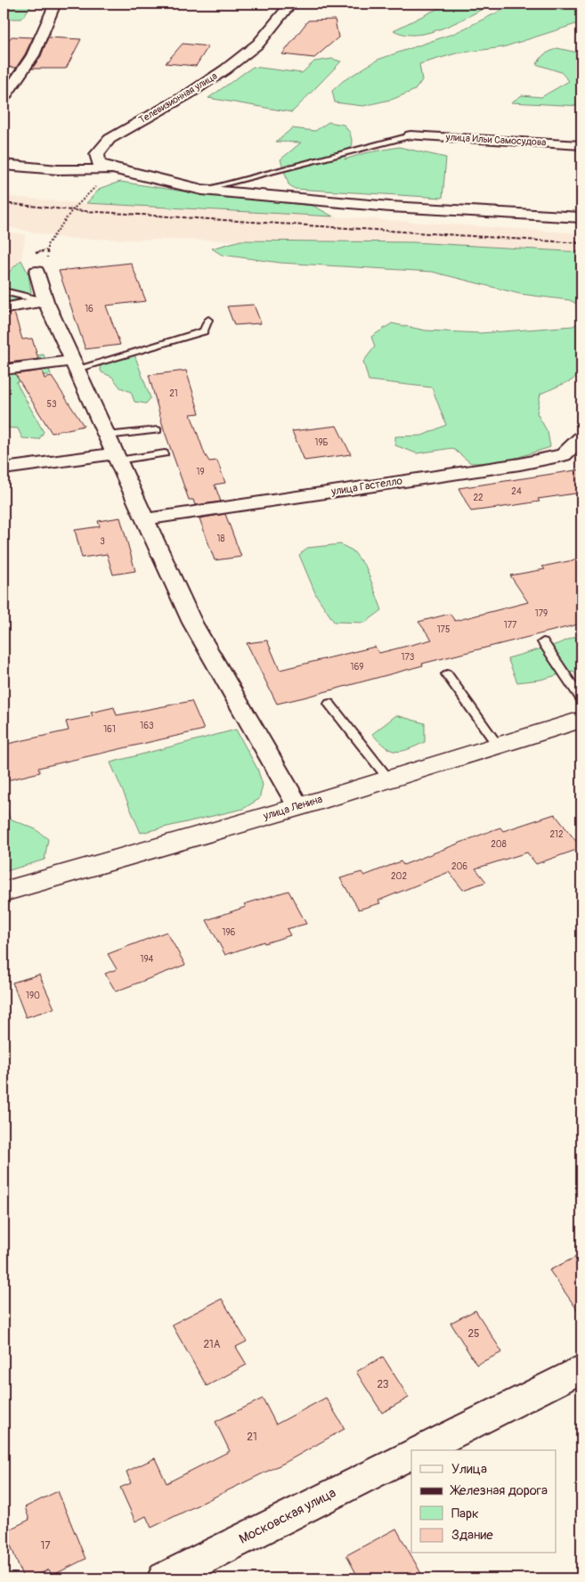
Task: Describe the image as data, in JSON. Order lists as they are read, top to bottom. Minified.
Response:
{"streets":{"main road":["улица Ленина"],"street":["Телевизионная улица","улица Ильи Самосудова","улица Гастелло","Московская улица"]},"house_numbers":["16","21","53","19Б","19","24","22","18","3","179","177","175","173","169","163","161","212","208","206","202","196","194","190","25","21А","23","21","17"],"legend":["Улица","Железная дорога","Парк","Здание"]}
